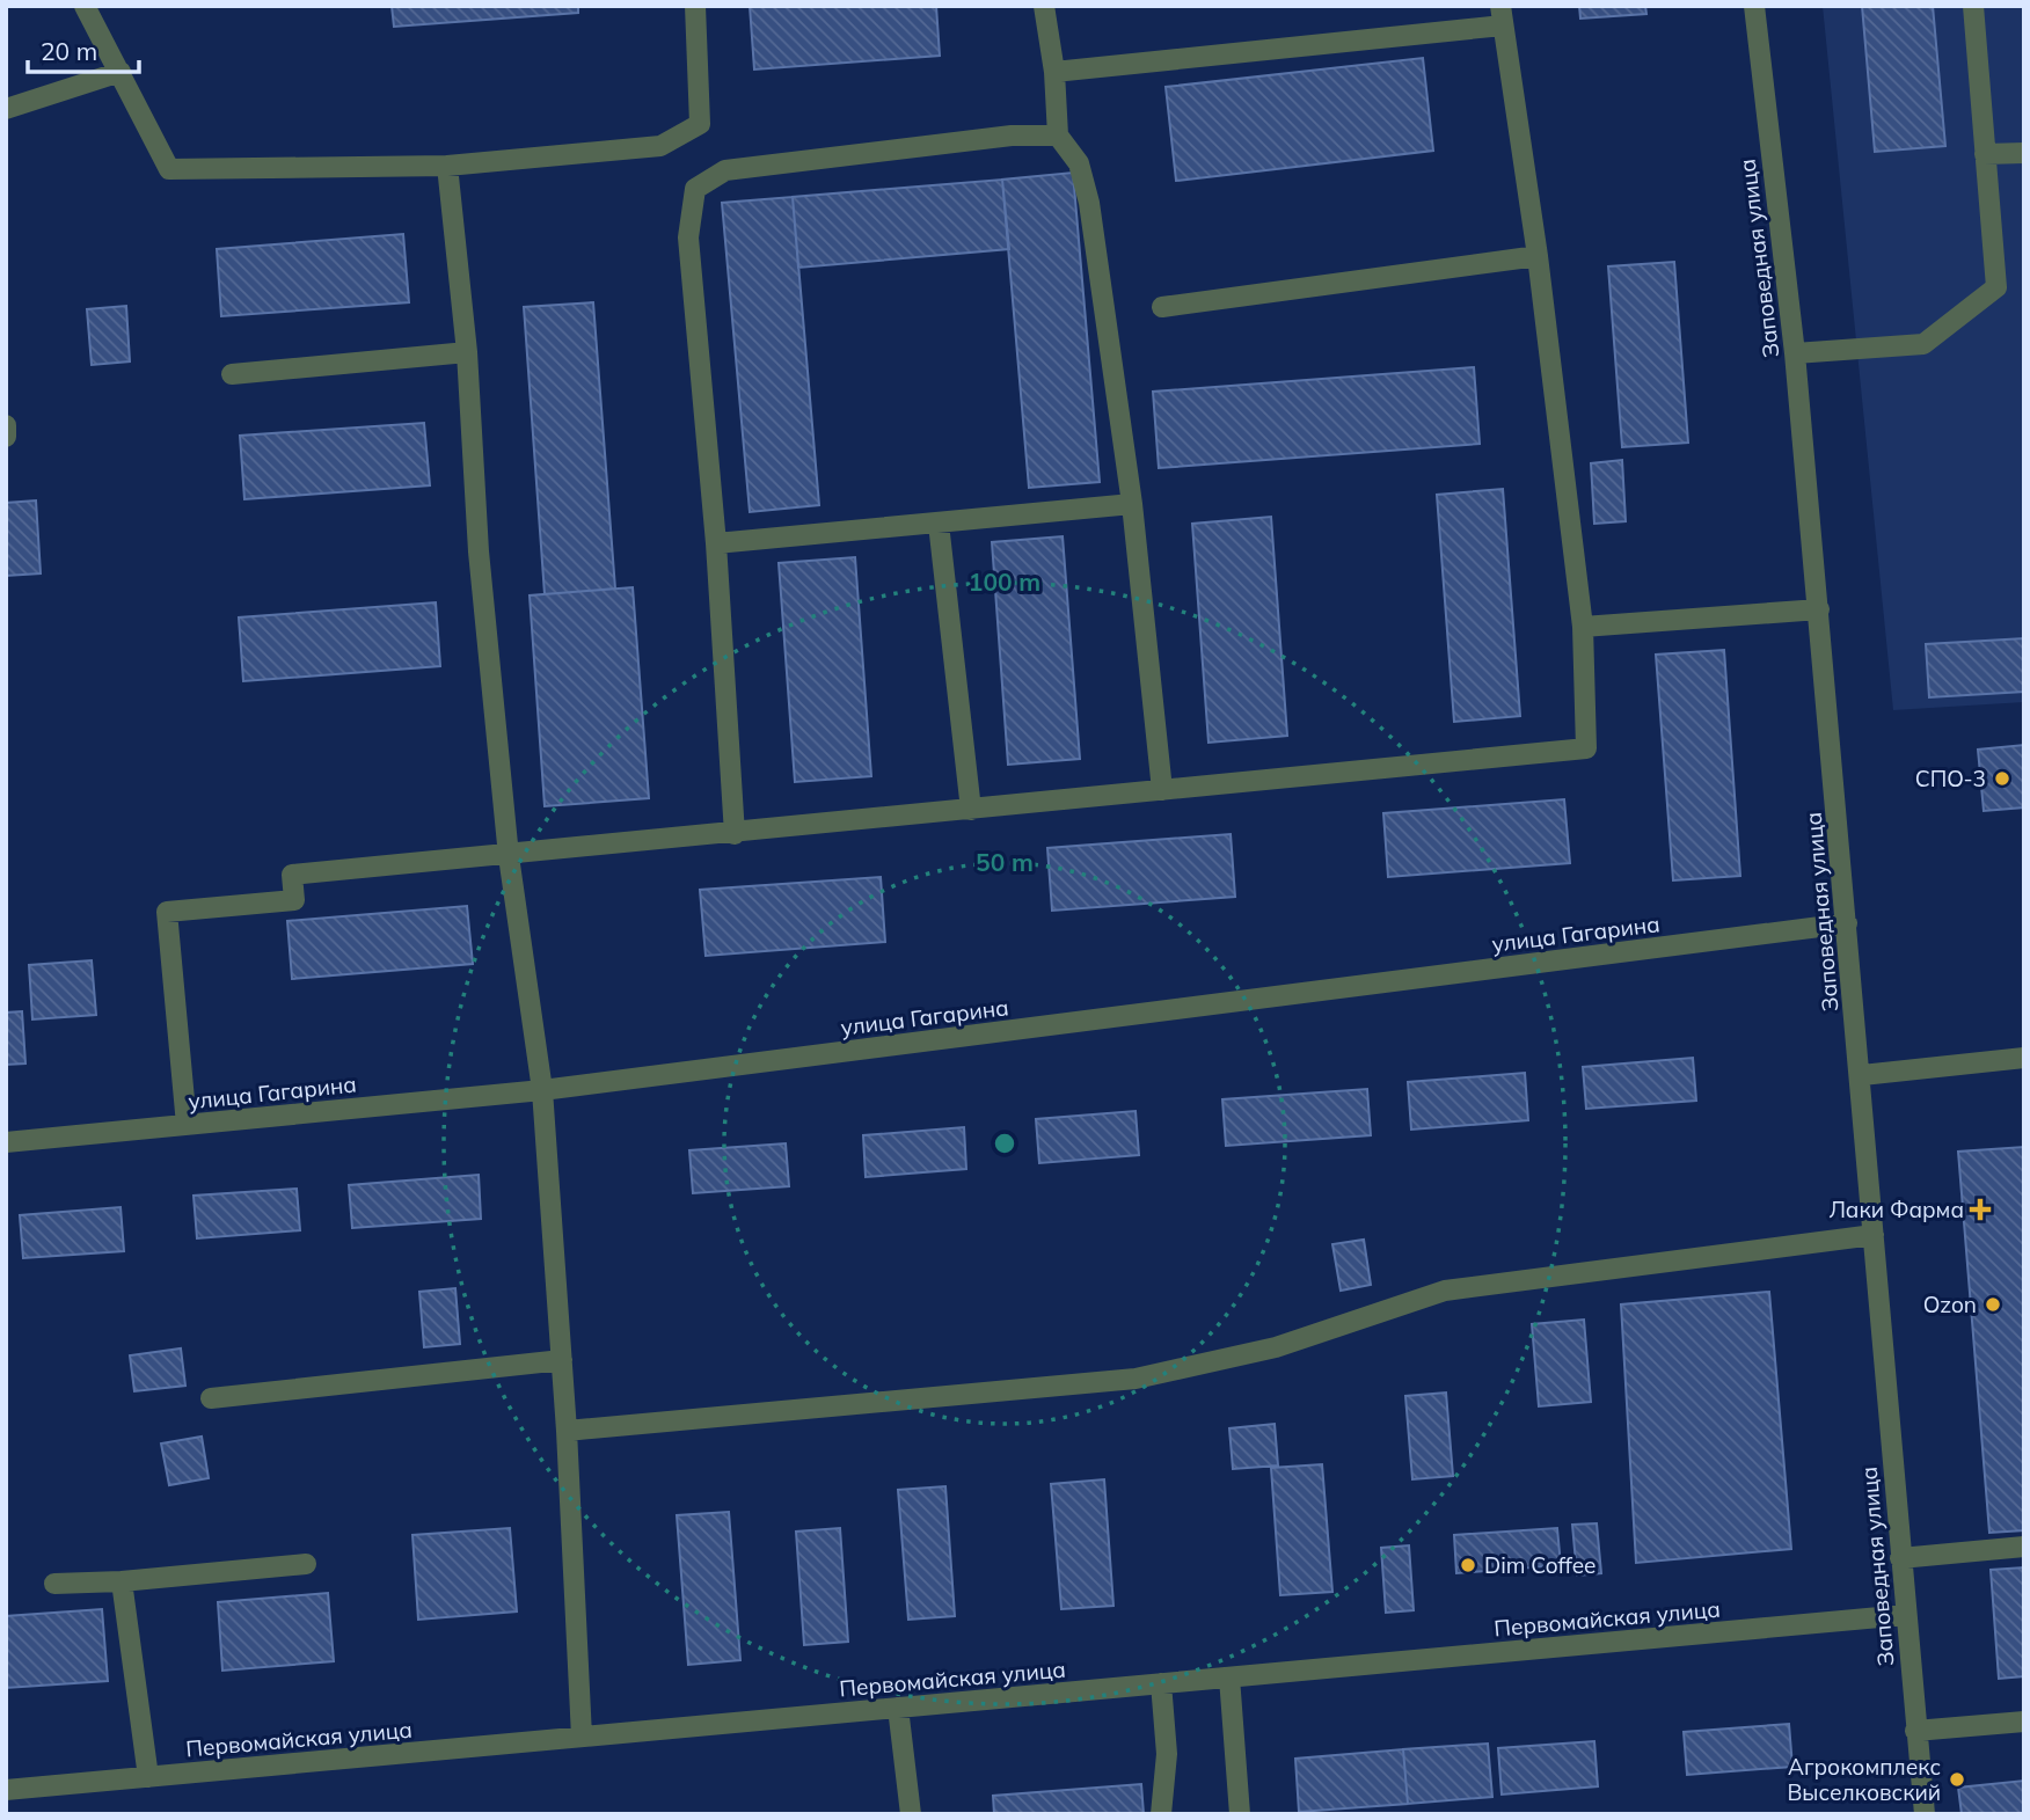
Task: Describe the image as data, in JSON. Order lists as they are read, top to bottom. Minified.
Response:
{"streets":{"street":["Заповедная улица","улица Гагарина","Первомайская улица"]},"crossings":[["Заповедная улица","улица Гагарина"],["Заповедная улица","Первомайская улица"]],"places":{"other":["СПО-3","Ozon","Dim Coffee","Агрокомплекс Выселковский"],"health":["Лаки Фарма"]},"scale_bar":"20 m","rings":["100 m","50 m"]}
